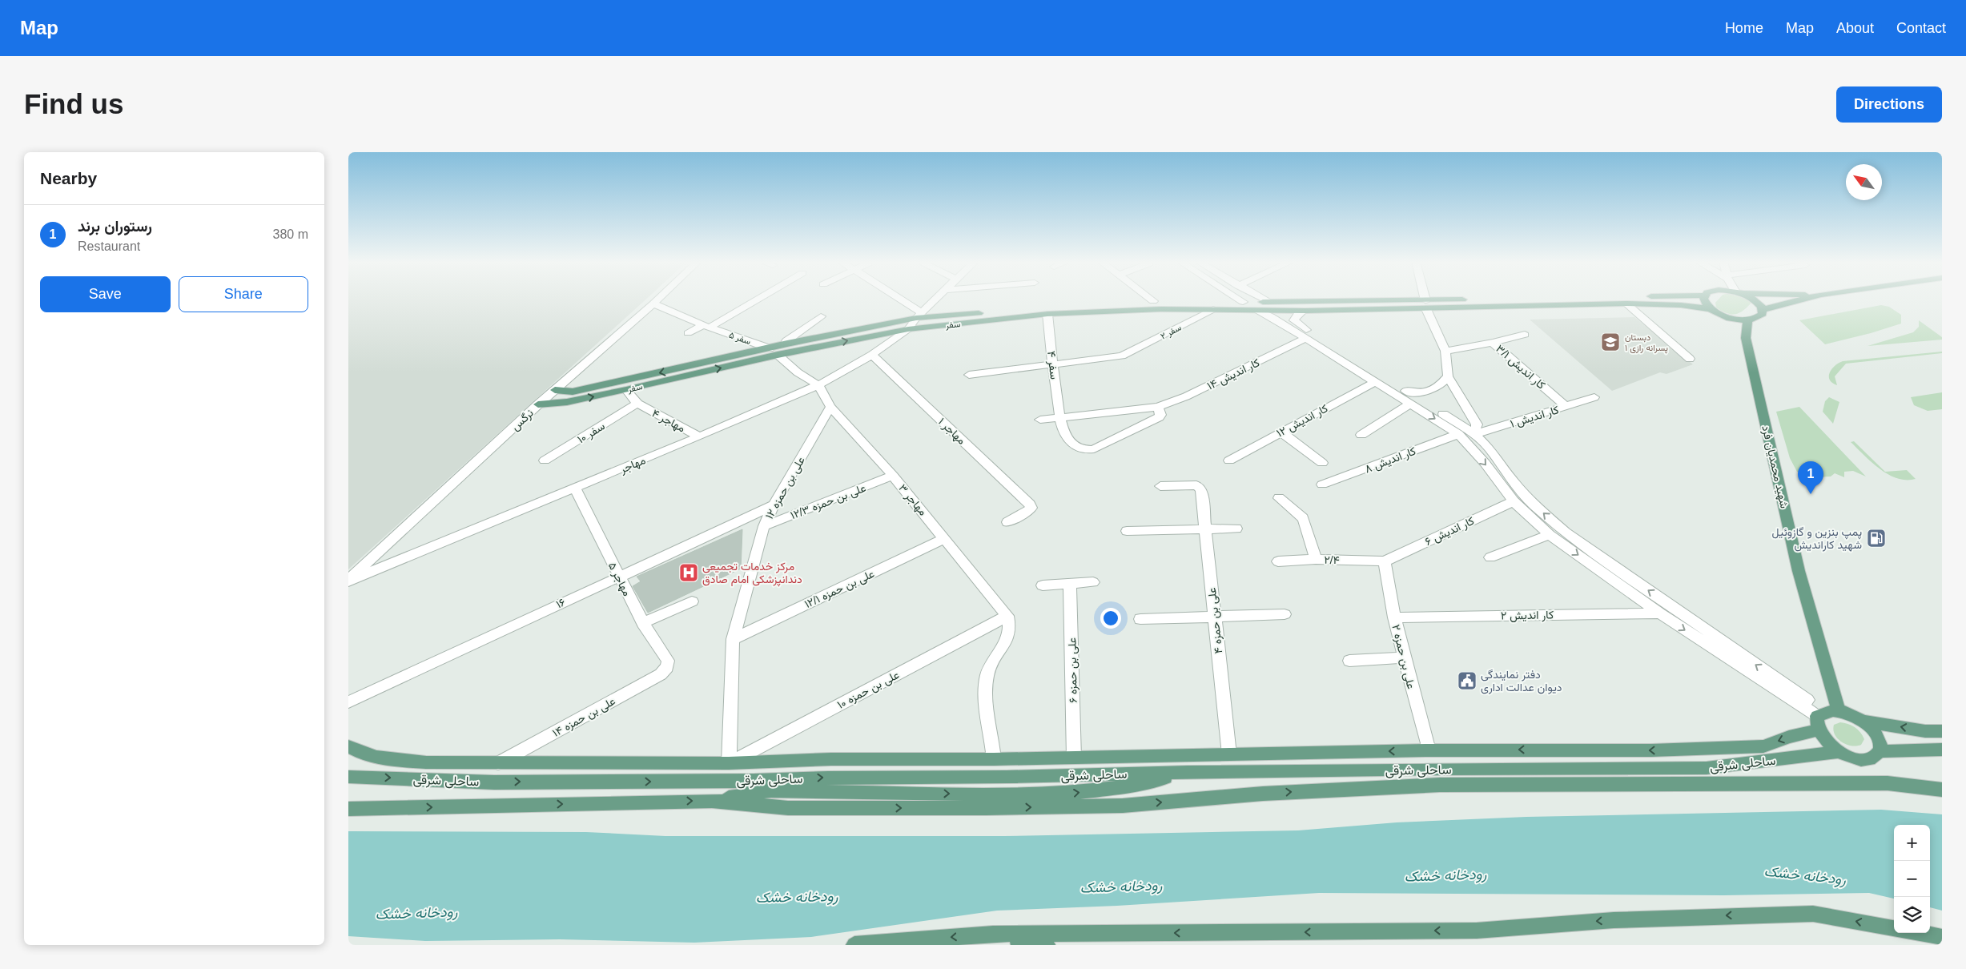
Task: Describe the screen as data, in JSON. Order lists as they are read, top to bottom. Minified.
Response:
{"streets":{"main road":["سفر","شهید محمدیان فرد","ساحلی شرقی"],"street":["۲ سفر","۵ سفر","۴ سفر","۳/۱ کار اندیش","۱۴ کار اندیش","۱ کار اندیش","نرگس","۴ مهاجر","۱۲ کار اندیش","۱ مهاجر","۱۰ سفر","۸ کار اندیش","مهاجر","۱۲ علی بن حمزه","۳ مهاجر","۱۲/۳ علی بن حمزه","۶ کار اندیش","۲/۴","۵ مهاجر","۱۲/۱ علی بن حمزه","۱۶","۲ کار اندیش","۴ علی بن حمزه","۲ علی بن حمزه","۶ علی بن حمزه","۱۰ علی بن حمزه","۱۴ علی بن حمزه"]},"crossings":[["سفر","۲ سفر"],["سفر","۵ سفر"],["سفر","۴ سفر"],["سفر","نرگس"],["سفر","مهاجر"],["۲ سفر","۴ سفر"],["۵ سفر","نرگس"],["۴ سفر","۱۴ کار اندیش"],["۳/۱ کار اندیش","۱ کار اندیش"],["نرگس","مهاجر"],["۴ مهاجر","۱۰ سفر"],["۴ مهاجر","مهاجر"],["۱ مهاجر","مهاجر"],["مهاجر","۳ مهاجر"],["مهاجر","۵ مهاجر"],["شهید محمدیان فرد","ساحلی شرقی"],["۱۲ علی بن حمزه","۳ مهاجر"],["۱۲ علی بن حمزه","۱۲/۳ علی بن حمزه"],["۱۲ علی بن حمزه","۱۲/۱ علی بن حمزه"],["۱۲ علی بن حمزه","۱۶"],["۱۲ علی بن حمزه","۱۰ علی بن حمزه"],["۱۲ علی بن حمزه","ساحلی شرقی"],["۳ مهاجر","۱۲/۳ علی بن حمزه"],["۳ مهاجر","۱۲/۱ علی بن حمزه"],["۳ مهاجر","۱۰ علی بن حمزه"],["۶ کار اندیش","۲/۴"],["۶ کار اندیش","۲ علی بن حمزه"],["۲/۴","۲ علی بن حمزه"],["۵ مهاجر","۱۶"],["۵ مهاجر","۱۴ علی بن حمزه"],["۲ کار اندیش","۲ علی بن حمزه"],["۴ علی بن حمزه","ساحلی شرقی"],["۲ علی بن حمزه","ساحلی شرقی"],["۶ علی بن حمزه","ساحلی شرقی"],["۱۰ علی بن حمزه","ساحلی شرقی"],["۱۴ علی بن حمزه","ساحلی شرقی"]],"water":["رودخانه خشک"],"places":{"school or university":["دبستان پسرانه رازی ۱"],"fuel station":["پمپ بنزین و گازوئیل شهید کاراندیش"],"hospital":["مرکز خدمات تجمیعی دندانپزشکی امام صادق"],"public building":["دفتر نمایندگی دیوان عدالت اداری"]},"north":"top left","page":{"header":"Map","nav":["Home","Map","About","Contact"],"buttons":["Directions",["Save","Share"]],"title":"Find us","heading":"Nearby","list":[{"mark":"1","name":"رستوران برند","note":"Restaurant","value":"380 m"}],"pins":"1","map_buttons":["+","−"]}}
